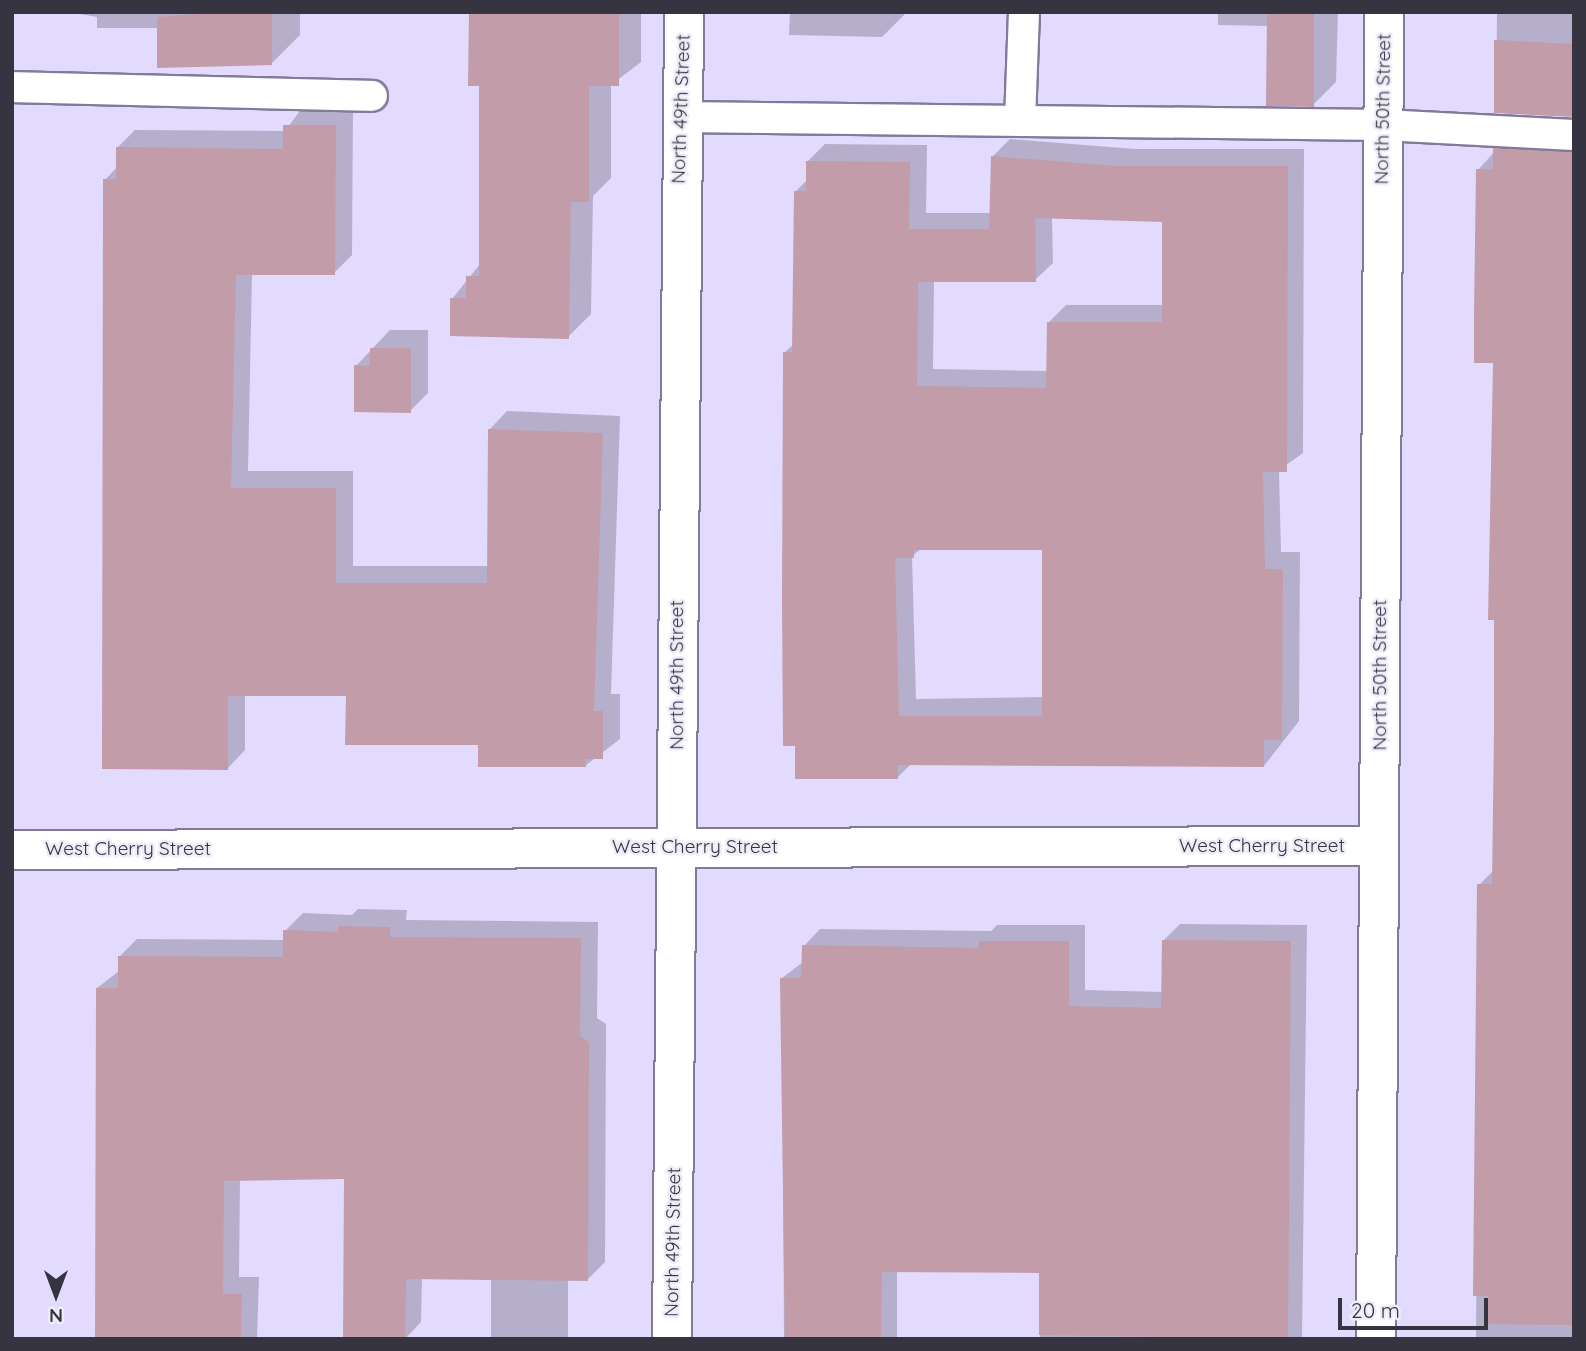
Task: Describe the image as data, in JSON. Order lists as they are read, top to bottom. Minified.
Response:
{"streets":{"street":["North 49th Street","North 50th Street","West Cherry Street"]},"crossings":[["North 49th Street","West Cherry Street"],["North 50th Street","West Cherry Street"]],"scale_bar":"20 m","north":"bottom"}
